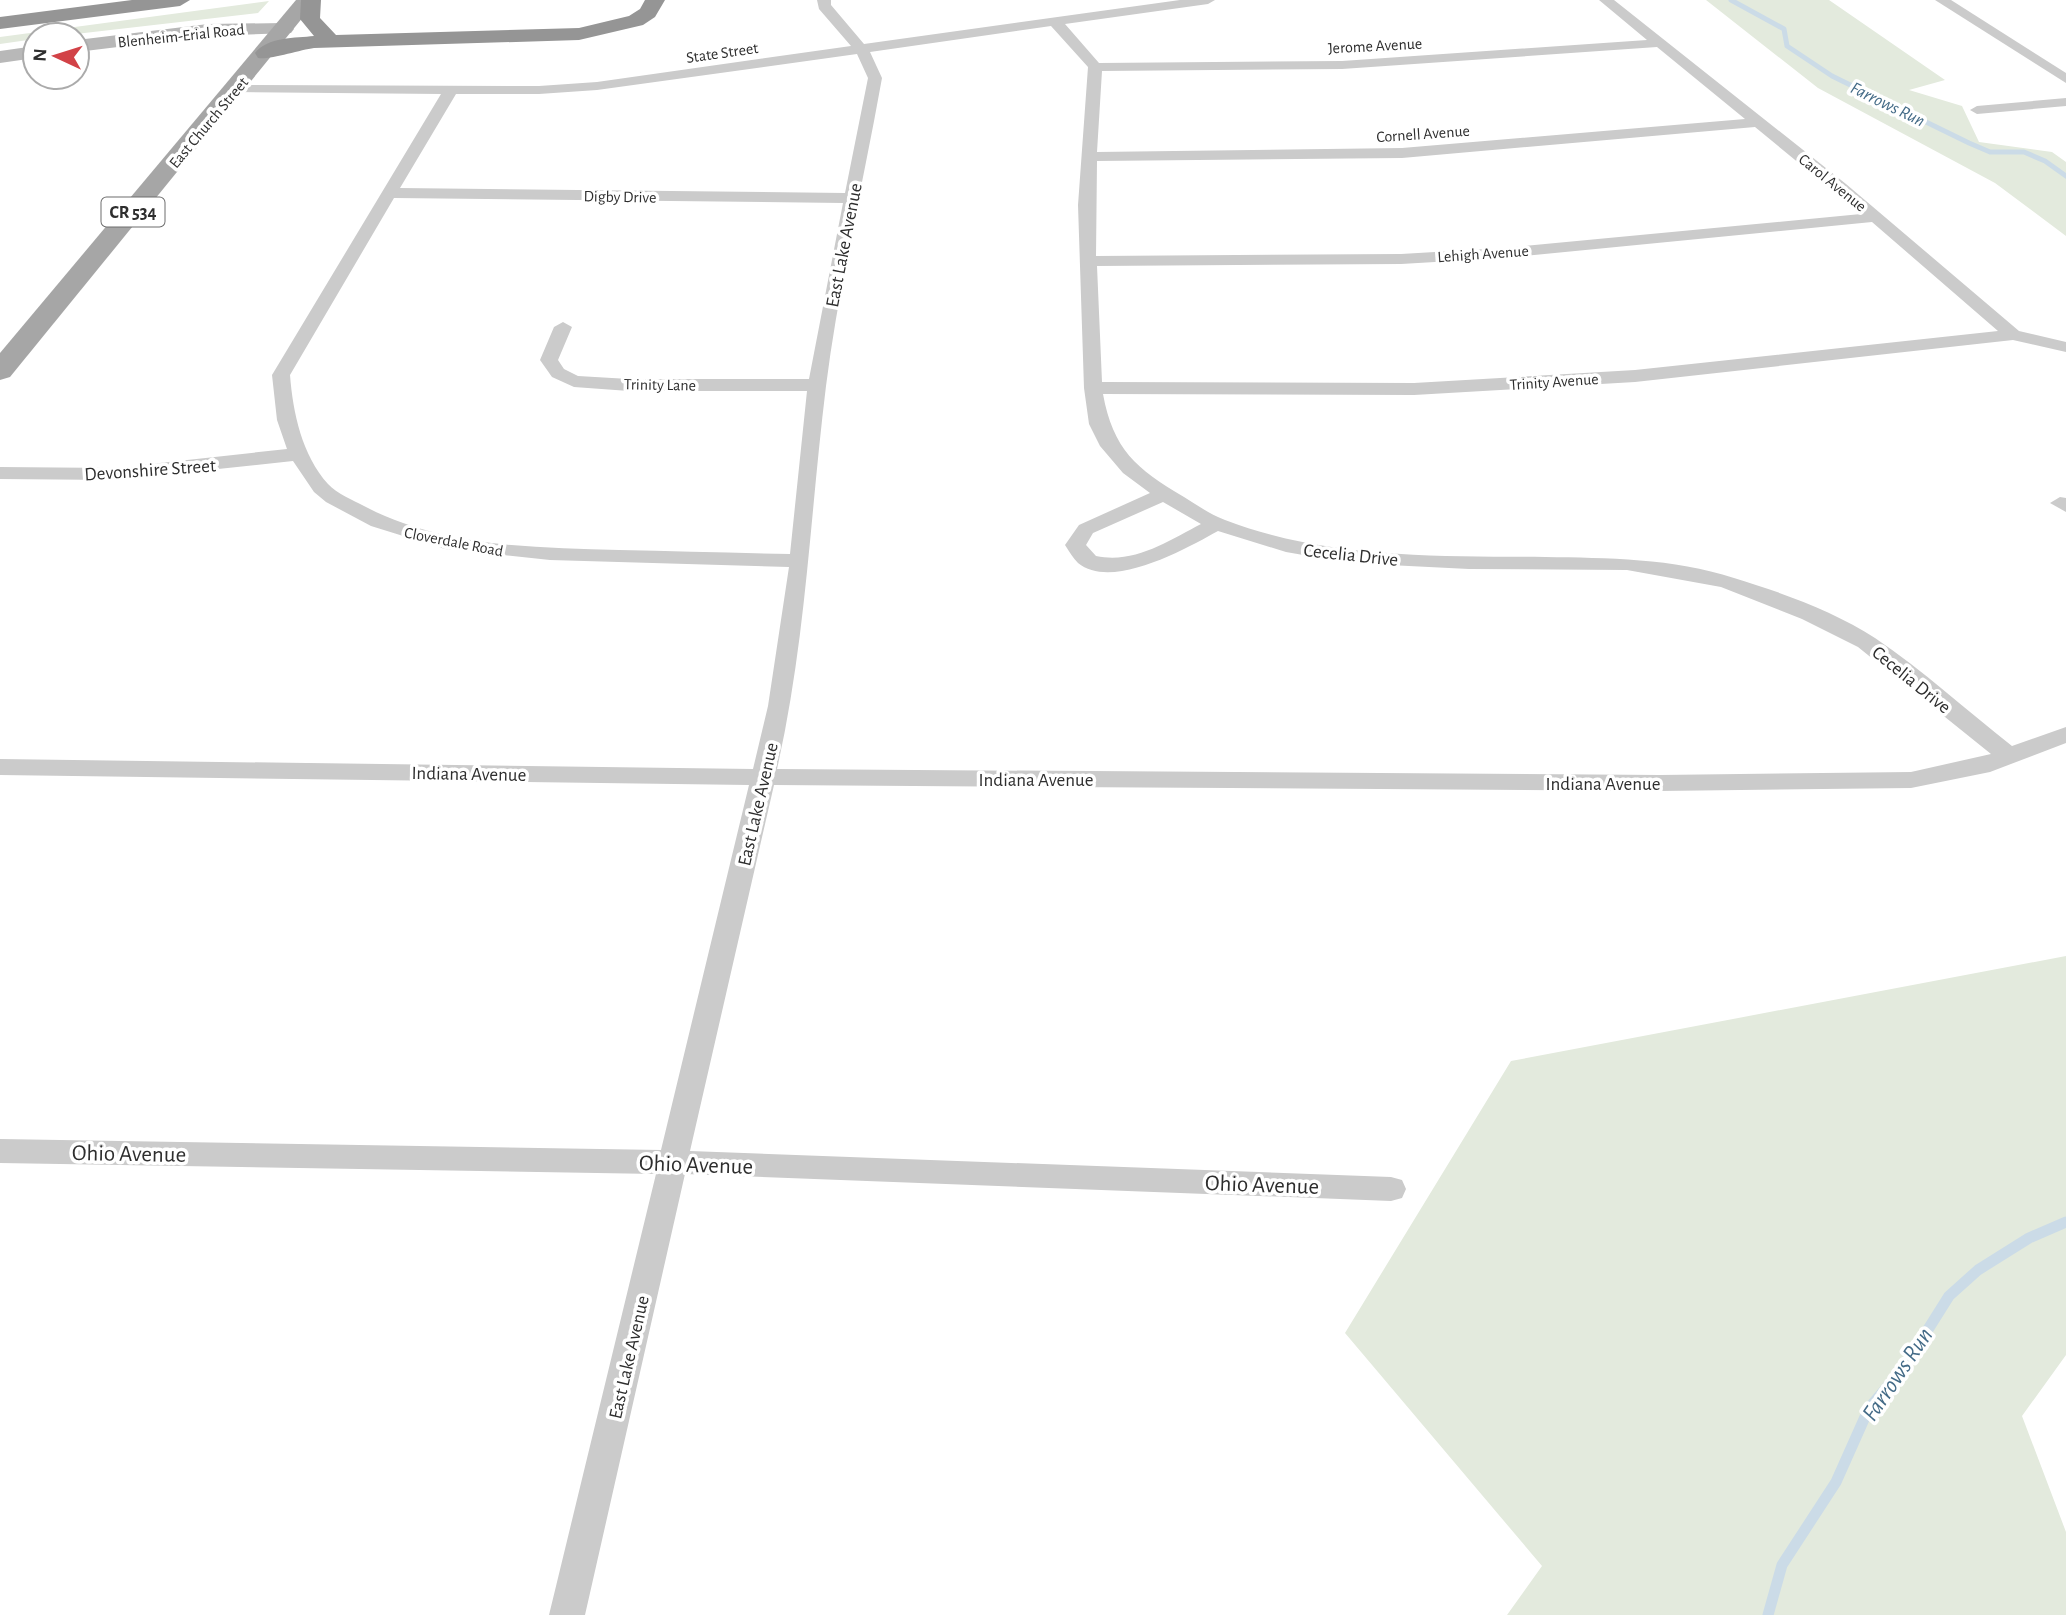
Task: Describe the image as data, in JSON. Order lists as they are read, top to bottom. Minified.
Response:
{"streets":{"main road":["Blenheim-Erial Road","East Church Street","CR 534"],"street":["Jerome Avenue","State Street","Cornell Avenue","Carol Avenue","Digby Drive","East Lake Avenue","Lehigh Avenue","Trinity Avenue","Trinity Lane","Devonshire Street","Cloverdale Road","Cecelia Drive","Indiana Avenue","Ohio Avenue"]},"crossings":[["Blenheim-Erial Road","East Church Street"],["Jerome Avenue","Carol Avenue"],["Jerome Avenue","Cecelia Drive"],["State Street","East Church Street"],["State Street","East Lake Avenue"],["State Street","Cloverdale Road"],["Cornell Avenue","Carol Avenue"],["Cornell Avenue","Cecelia Drive"],["Carol Avenue","Lehigh Avenue"],["Carol Avenue","Trinity Avenue"],["Digby Drive","East Lake Avenue"],["Digby Drive","Cloverdale Road"],["East Lake Avenue","Trinity Lane"],["East Lake Avenue","Cloverdale Road"],["East Lake Avenue","Indiana Avenue"],["East Lake Avenue","Ohio Avenue"],["Lehigh Avenue","Cecelia Drive"],["Trinity Avenue","Cecelia Drive"],["Devonshire Street","Cloverdale Road"],["Cecelia Drive","Indiana Avenue"]],"water":["Farrows Run"],"north":"left"}
